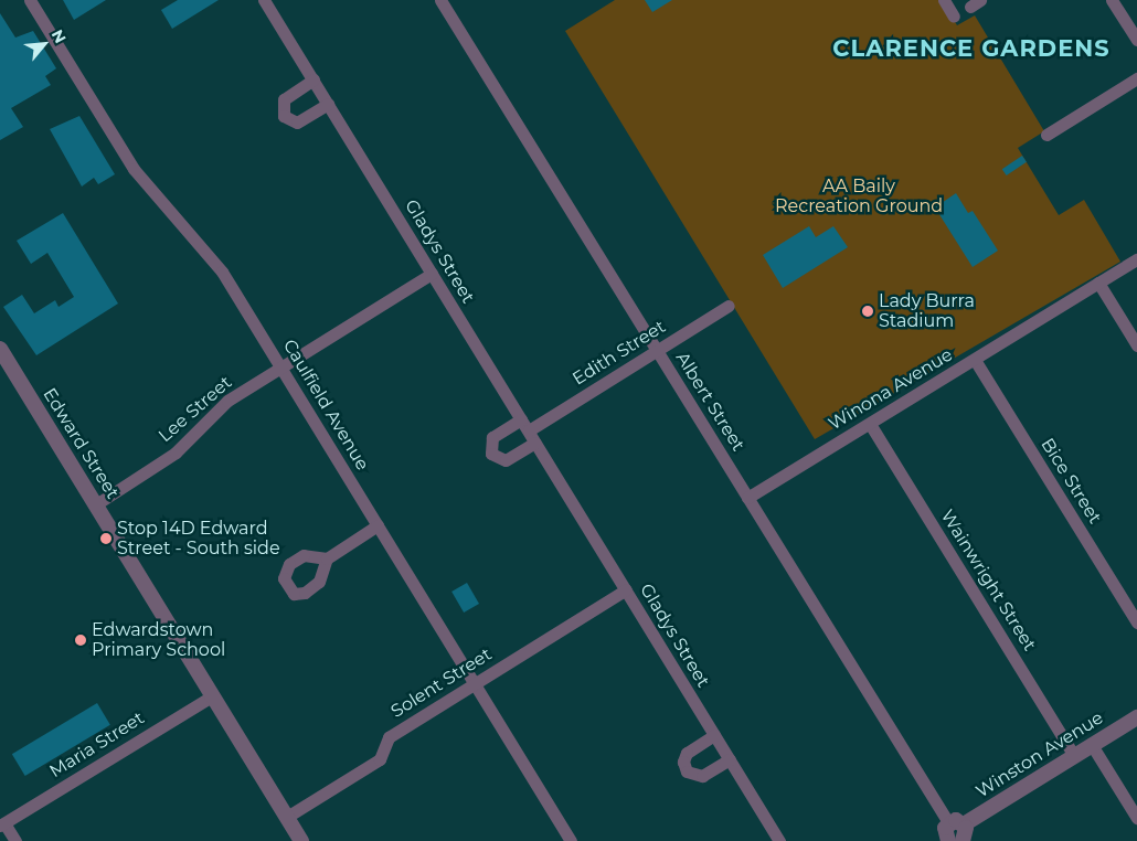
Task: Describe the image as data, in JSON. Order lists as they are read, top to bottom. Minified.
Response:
{"streets":{"street":["Gladys Street","Edith Street","Winona Avenue","Albert Street","Caulfield Avenue","Lee Street","Edward Street","Bice Street","Wainwright Street","Solent Street","Maria Street","Winston Avenue"]},"crossings":[["Gladys Street","Edith Street"],["Gladys Street","Lee Street"],["Gladys Street","Solent Street"],["Edith Street","Albert Street"],["Winona Avenue","Albert Street"],["Winona Avenue","Bice Street"],["Winona Avenue","Wainwright Street"],["Albert Street","Winston Avenue"],["Caulfield Avenue","Lee Street"],["Caulfield Avenue","Solent Street"],["Lee Street","Edward Street"],["Edward Street","Solent Street"],["Edward Street","Maria Street"],["Wainwright Street","Winston Avenue"]],"districts":["CLARENCE GARDENS"],"parks":["AA Baily Recreation Ground"],"places":["Lady Burra Stadium","Stop 14D Edward Street - South side","Edwardstown Primary School"],"north":"top right"}
